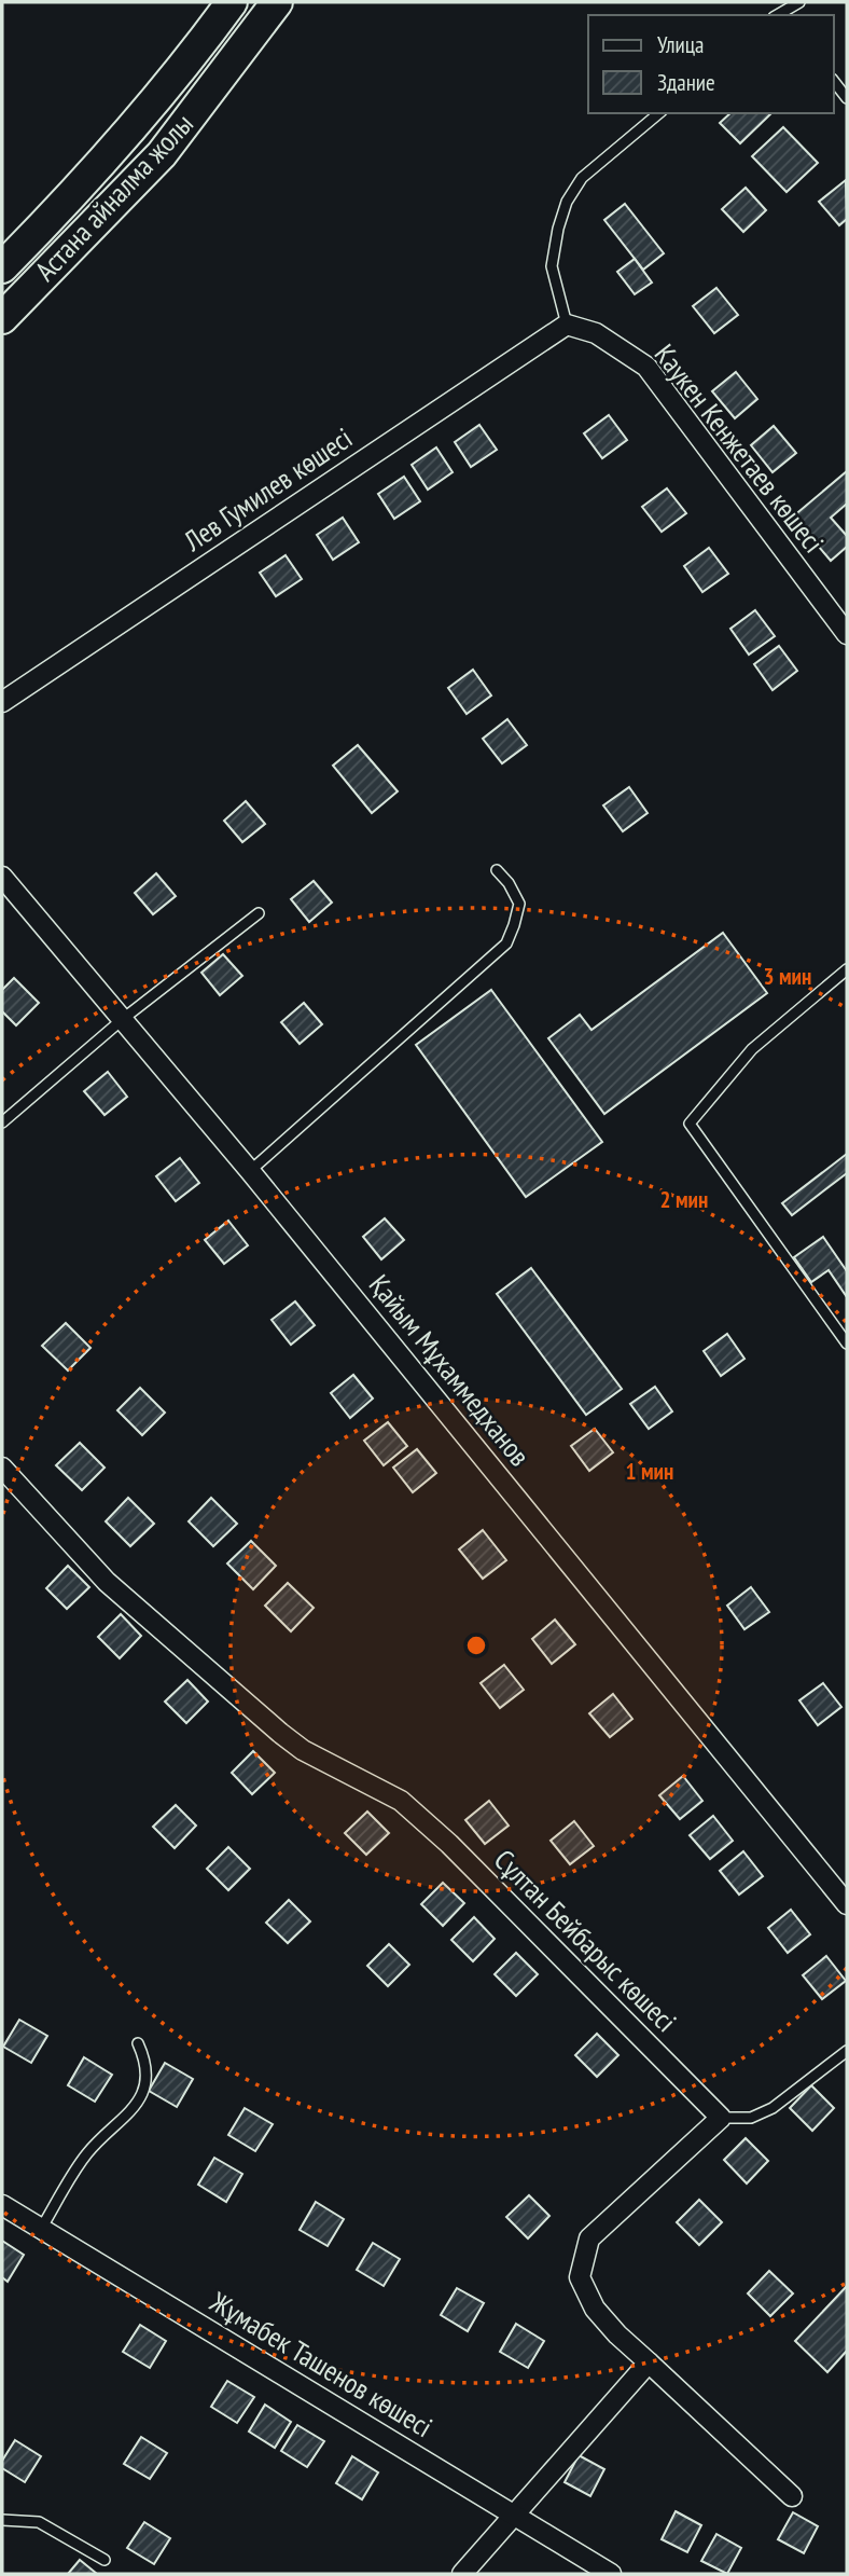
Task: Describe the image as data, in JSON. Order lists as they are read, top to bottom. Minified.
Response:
{"streets":{"highway":["Астана айналма жолы"],"street":["Каукен Кенжетаев көшесі","Лев Гумилев көшесі","Қайым Мұхаммедханов","Сұлтан Бейбарыс көшесі","Жұмабек Ташенов көшесі"]},"crossings":[["Каукен Кенжетаев көшесі","Лев Гумилев көшесі"]],"legend":["Улица","Здание"],"rings":["3 мин","2 мин","1 мин"]}
